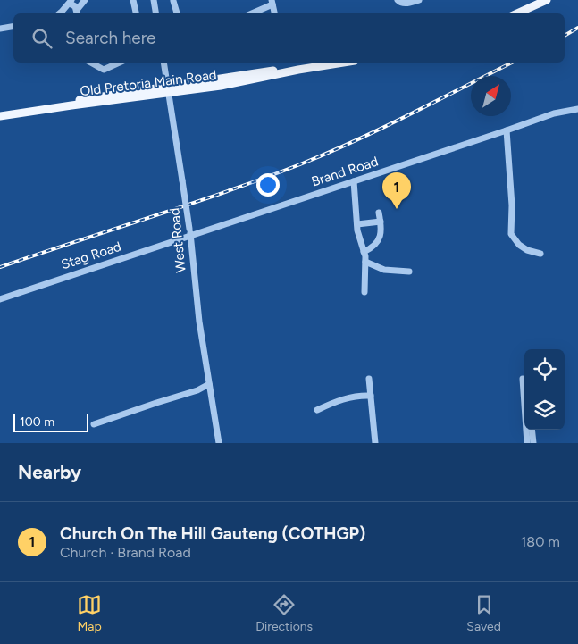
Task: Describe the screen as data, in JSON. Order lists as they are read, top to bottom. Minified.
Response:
{"streets":{"main road":["Old Pretoria Main Road"],"street":["Brand Road","West Road","Stag Road"]},"crossings":[["Old Pretoria Main Road","West Road"],["Brand Road","West Road"],["Brand Road","Stag Road"],["West Road","Stag Road"]],"scale_bar":"100 m","north":"top right","page":{"search":"Search here","pins":"1","scale":"100 m","heading":"Nearby","list":[{"mark":"1","name":"Church On The Hill Gauteng (COTHGP)","note":"Church · Brand Road","value":"180 m"}],"nav":["Map","Directions","Saved"]}}
